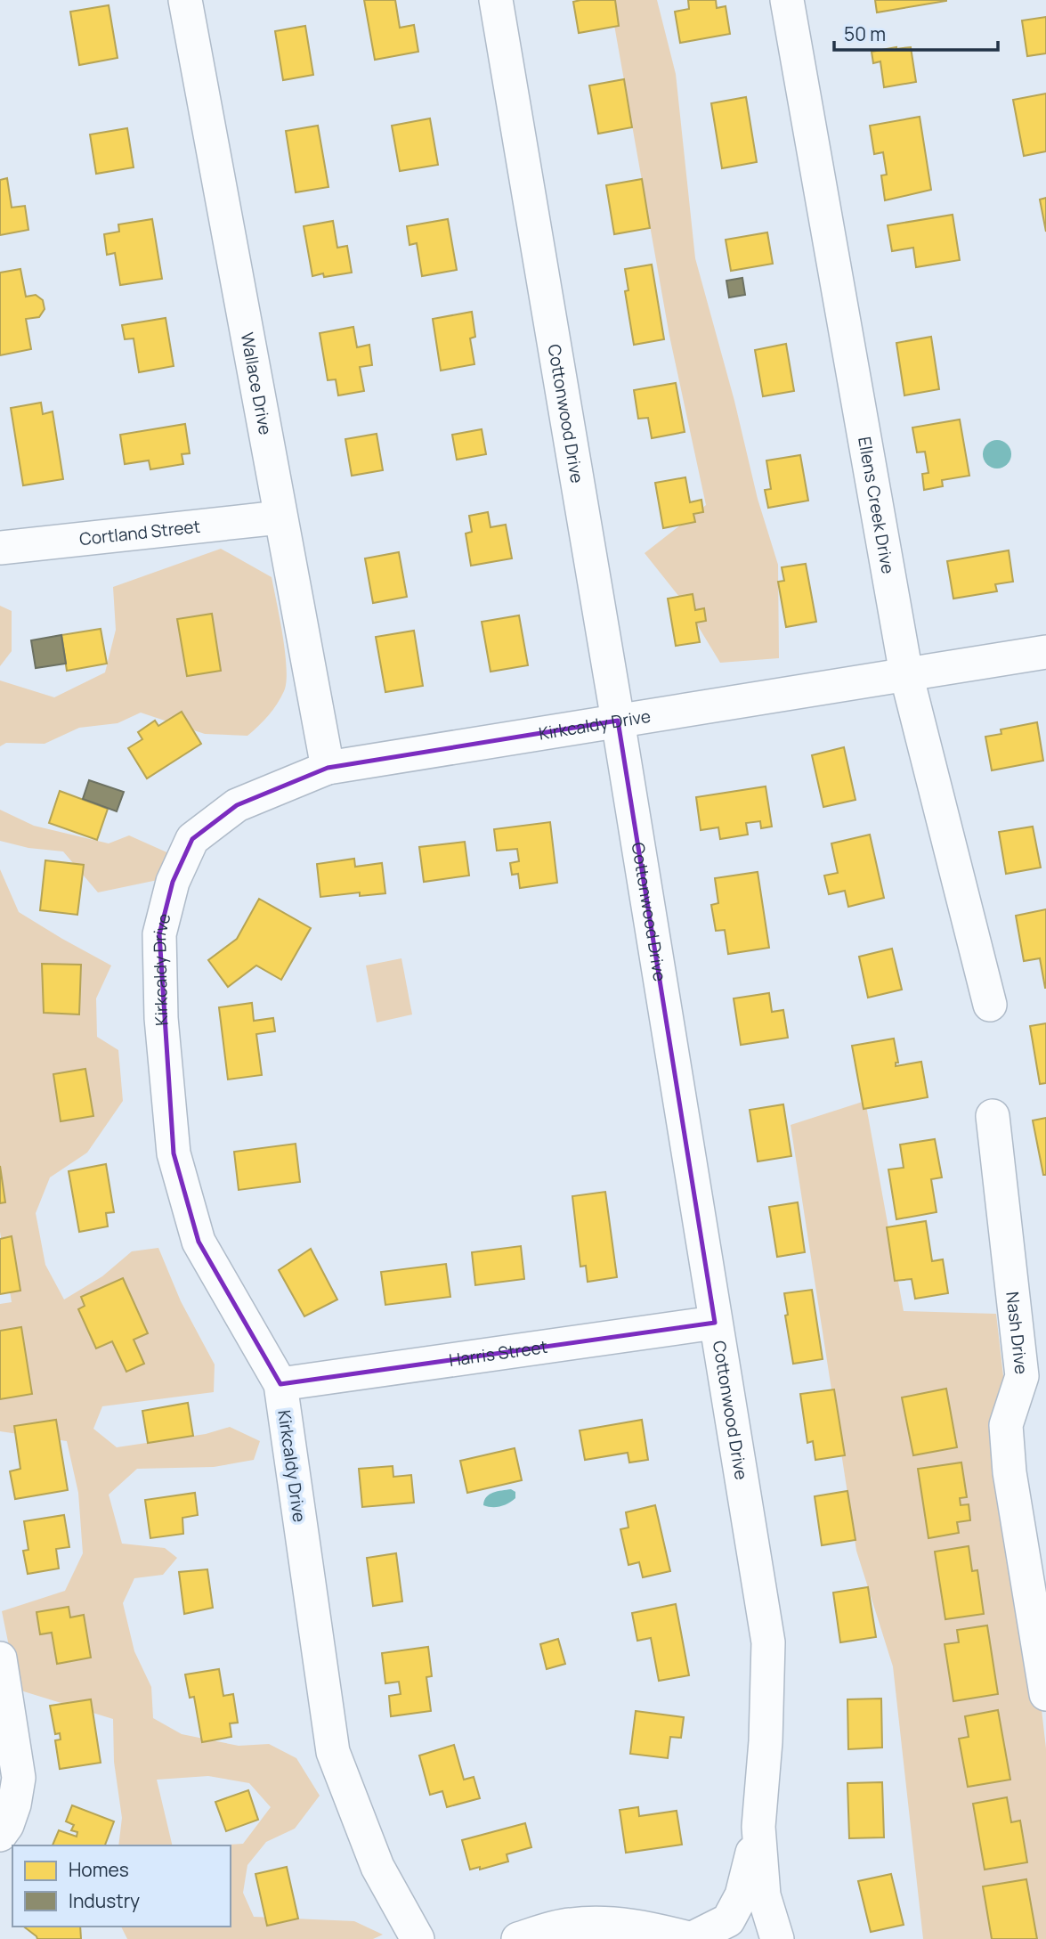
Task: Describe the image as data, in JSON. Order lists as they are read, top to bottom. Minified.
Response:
{"streets":{"street":["Wallace Drive","Cottonwood Drive","Ellens Creek Drive","Cortland Street","Kirkcaldy Drive","Nash Drive","Harris Street"]},"crossings":[["Wallace Drive","Cortland Street"],["Wallace Drive","Kirkcaldy Drive"],["Cottonwood Drive","Kirkcaldy Drive"],["Cottonwood Drive","Harris Street"],["Ellens Creek Drive","Kirkcaldy Drive"],["Kirkcaldy Drive","Harris Street"]],"legend":["Homes","Industry"],"scale_bar":"50 m"}
